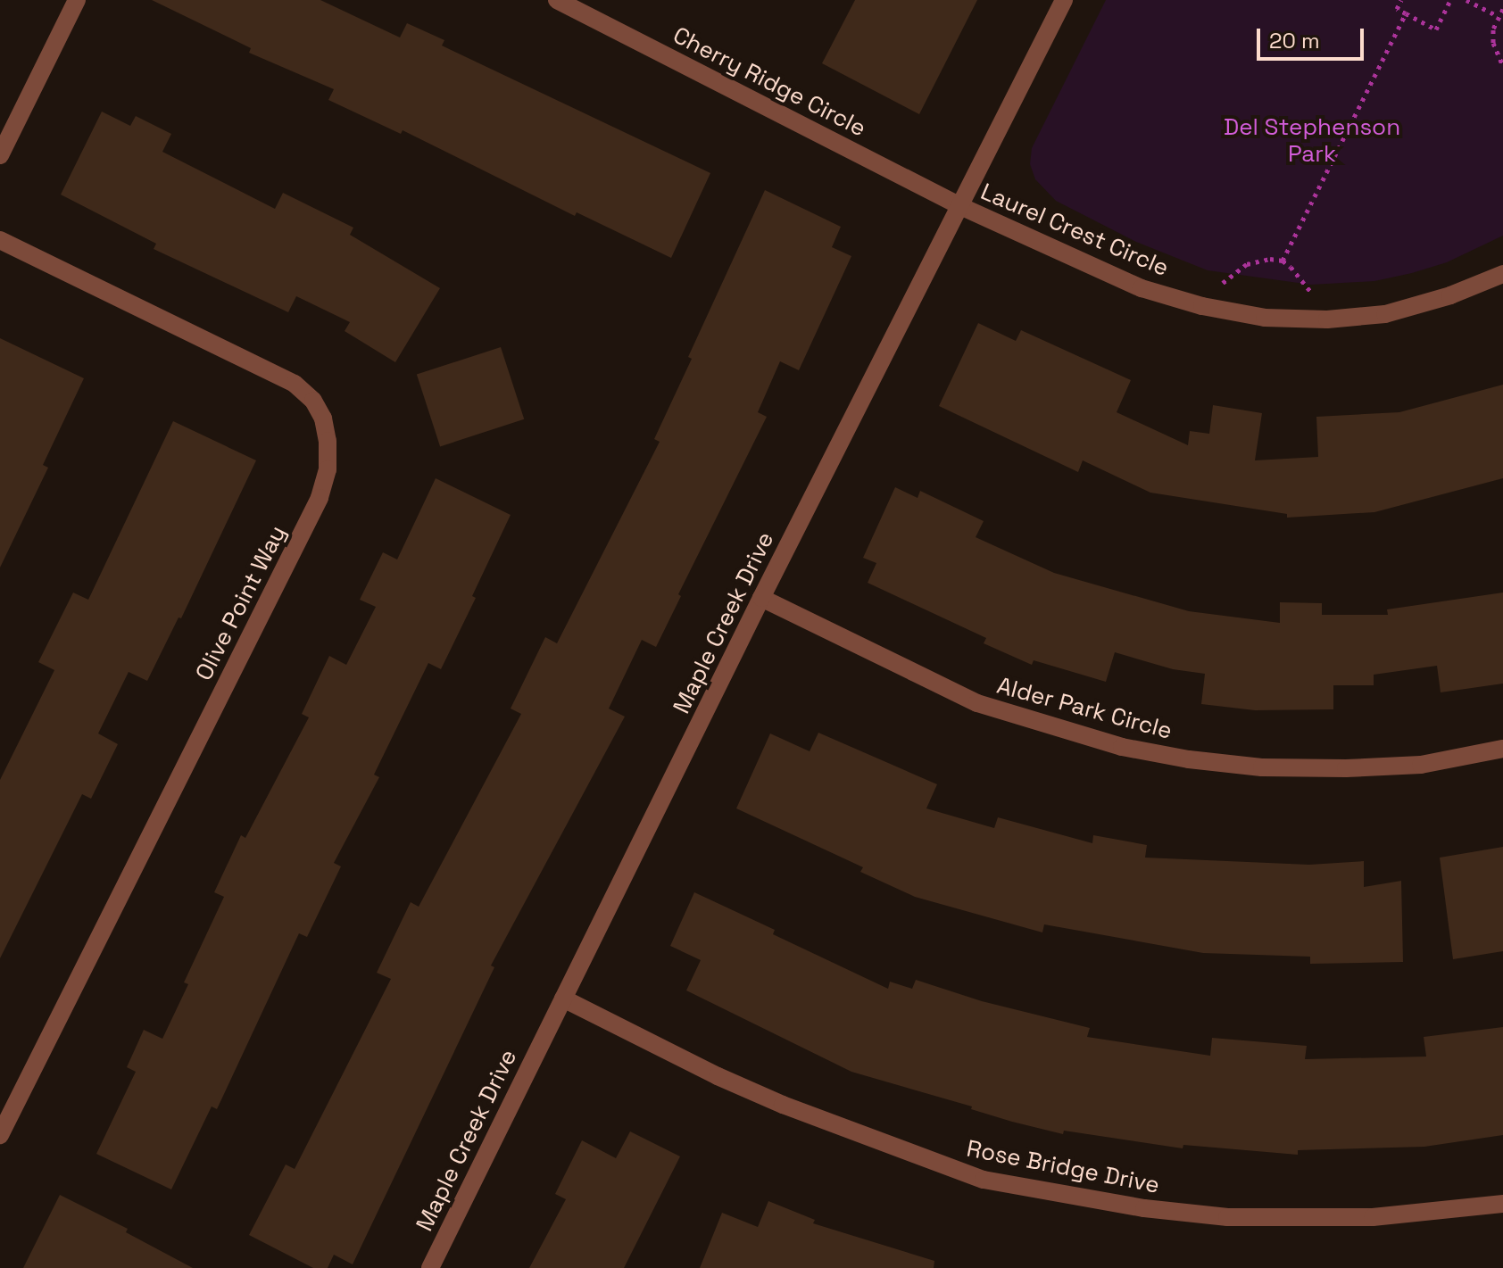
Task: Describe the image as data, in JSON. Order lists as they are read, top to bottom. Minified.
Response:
{"streets":{"street":["Cherry Ridge Circle","Laurel Crest Circle","Olive Point Way","Maple Creek Drive","Alder Park Circle","Rose Bridge Drive"]},"crossings":[["Cherry Ridge Circle","Laurel Crest Circle"],["Cherry Ridge Circle","Maple Creek Drive"],["Laurel Crest Circle","Maple Creek Drive"],["Maple Creek Drive","Alder Park Circle"],["Maple Creek Drive","Rose Bridge Drive"]],"parks":["Del Stephenson Park"],"scale_bar":"20 m"}
